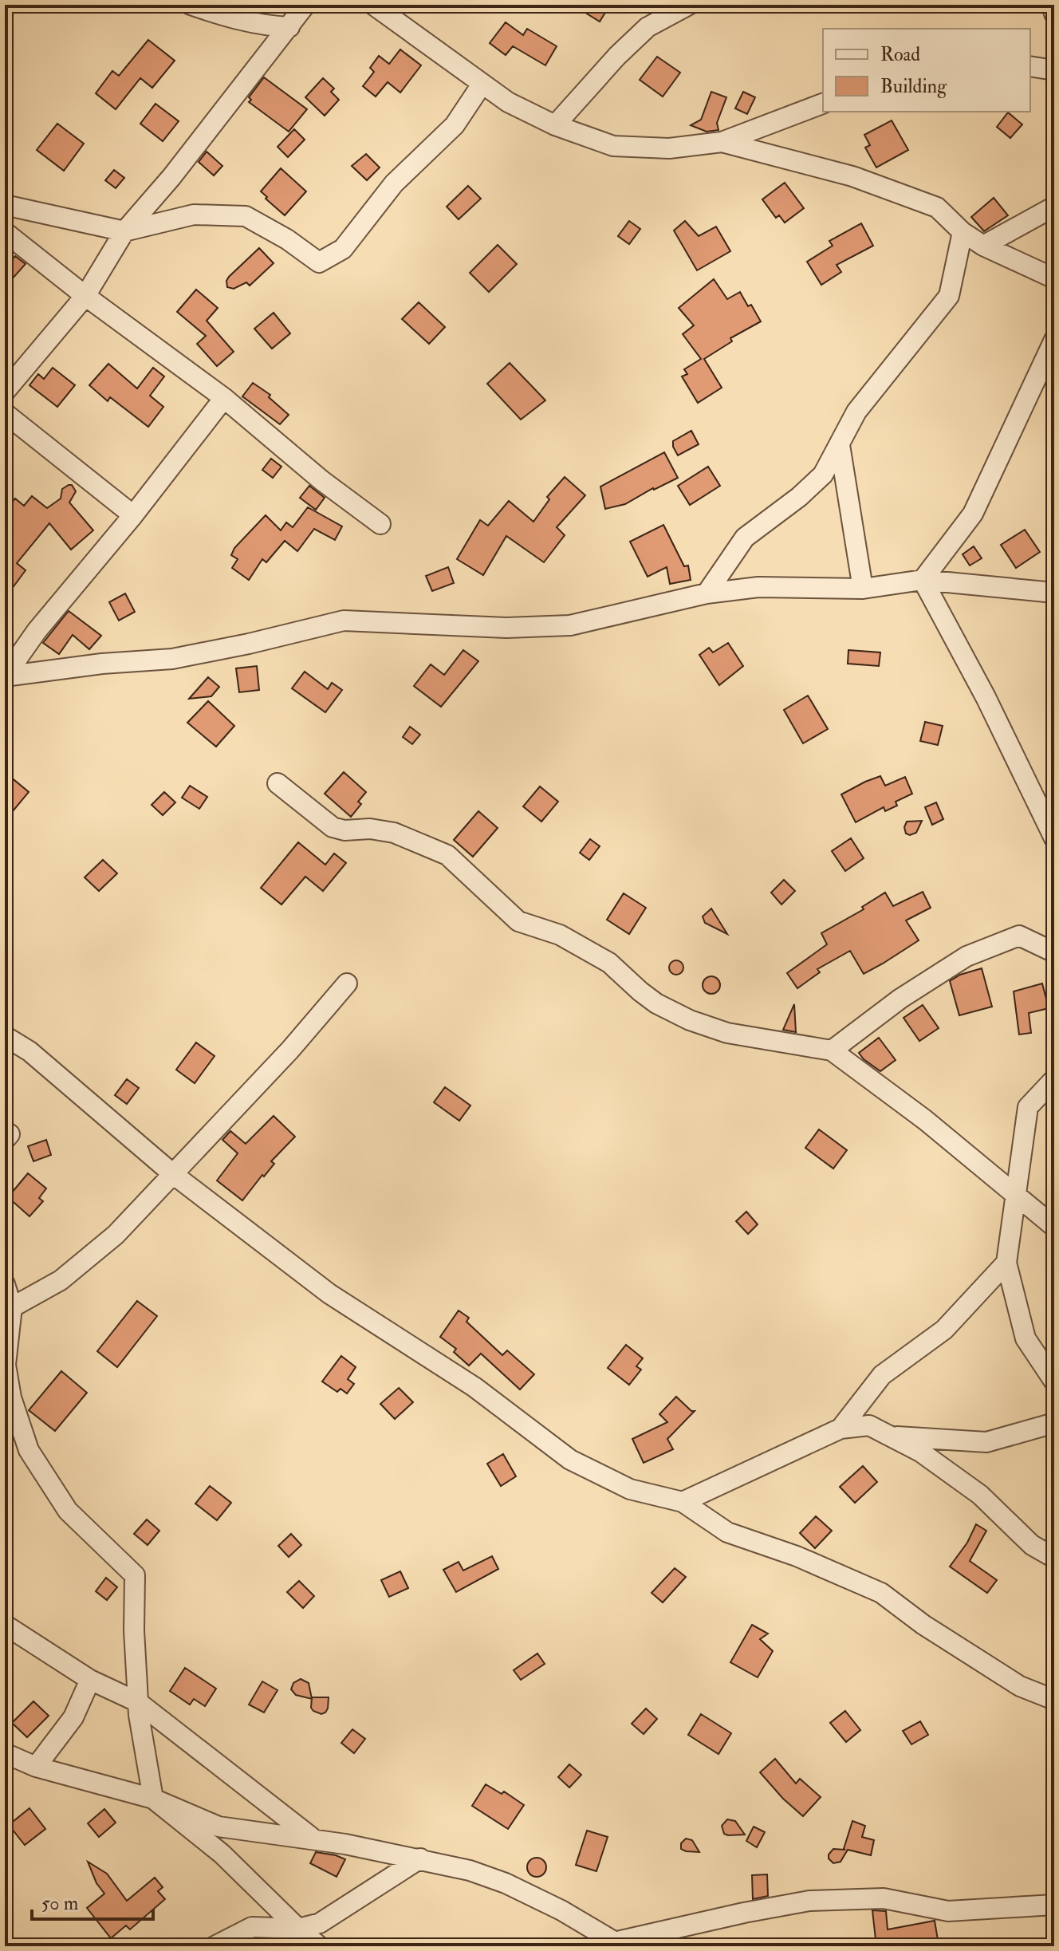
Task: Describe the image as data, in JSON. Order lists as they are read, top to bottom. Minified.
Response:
{"legend":["Road","Building"],"scale_bar":"50 m"}
